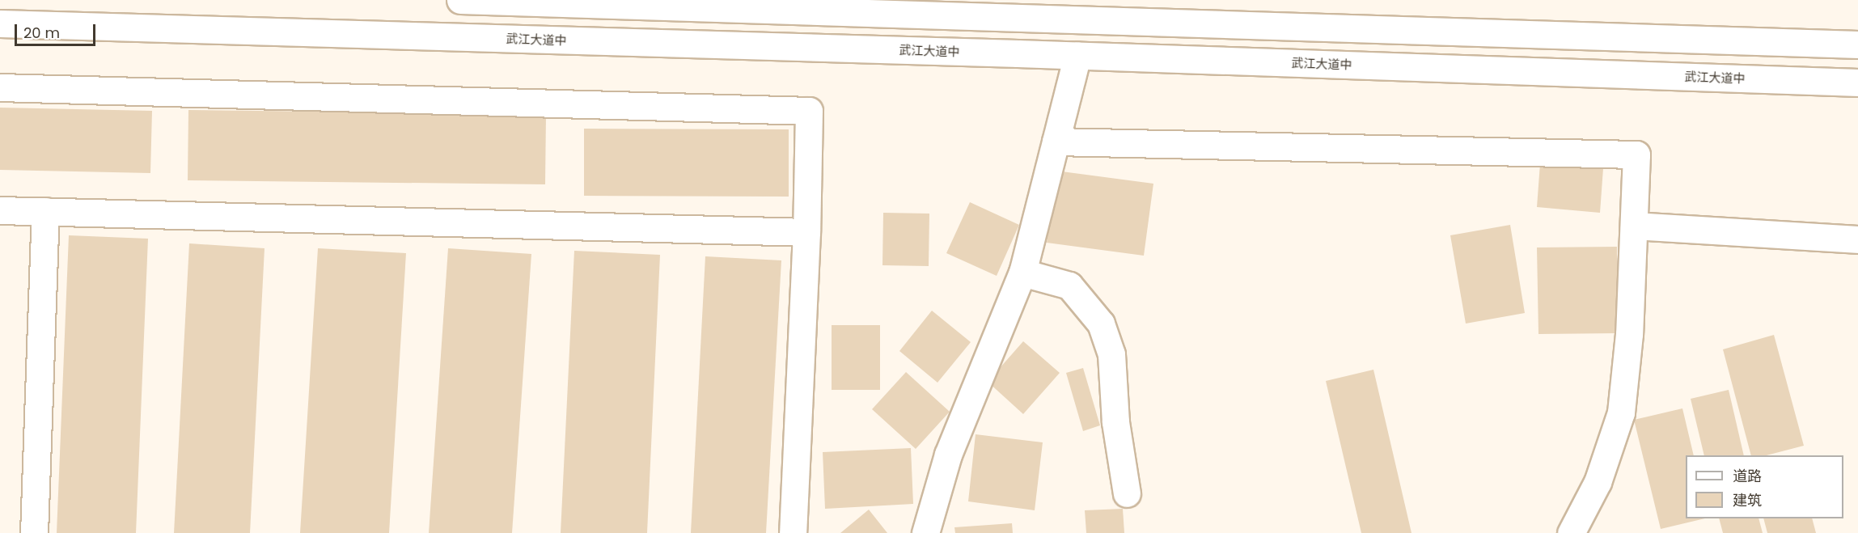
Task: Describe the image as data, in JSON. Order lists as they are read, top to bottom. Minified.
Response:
{"streets":{"street":["武江大道中"]},"legend":["道路","建筑"],"scale_bar":"20 m"}
